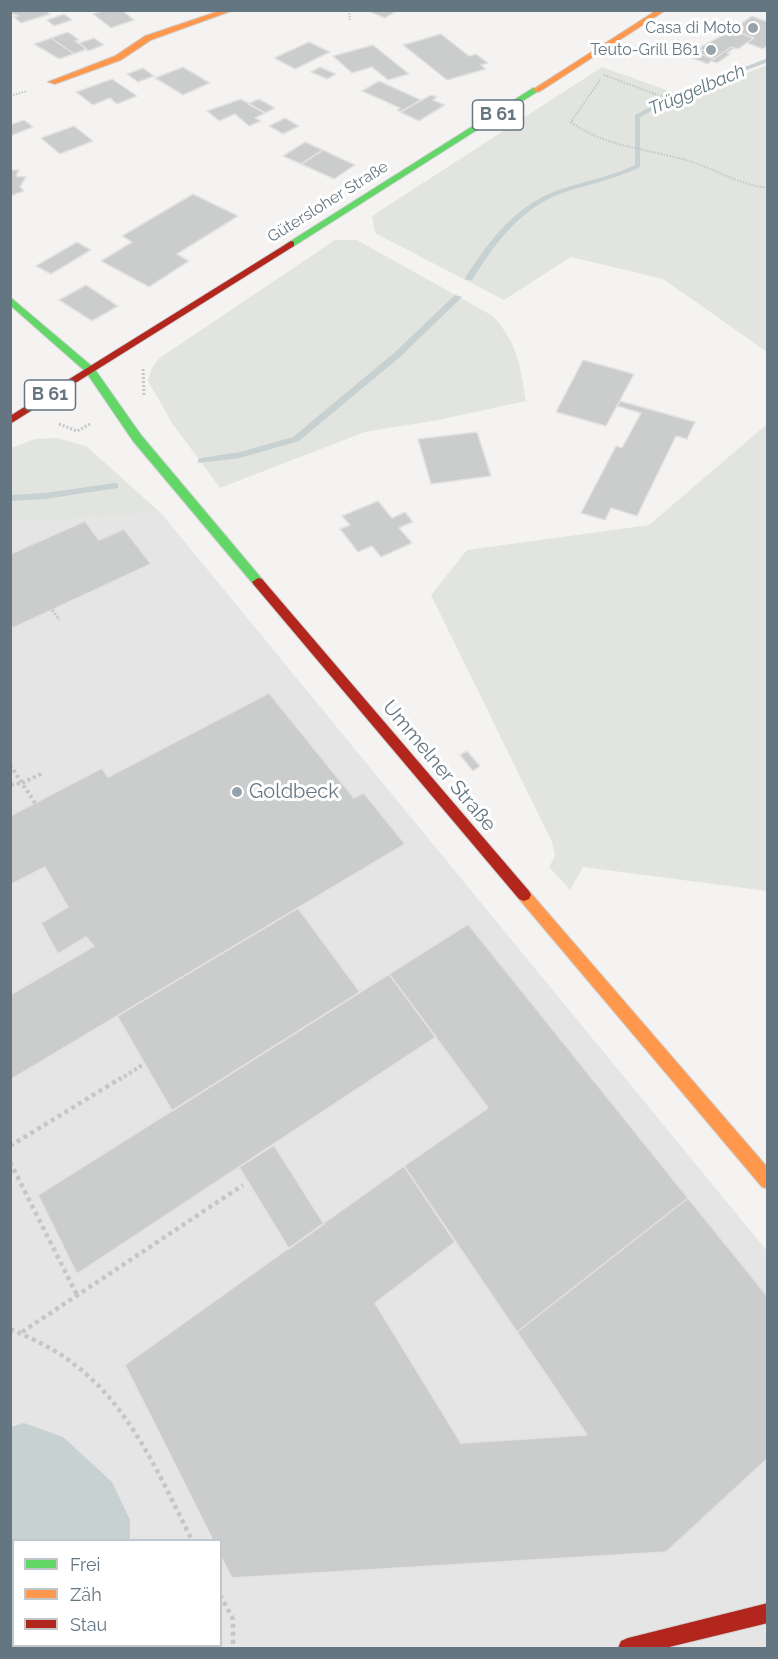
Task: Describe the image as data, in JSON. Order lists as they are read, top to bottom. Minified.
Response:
{"streets":{"main road":["B 61","Gütersloher Straße","Ummelner Straße"]},"crossings":[["Gütersloher Straße","Ummelner Straße"]],"water":["Trüggelbach"],"places":["Casa di Moto","Teuto-Grill B61","Goldbeck"],"legend":["Frei","Zäh","Stau"]}
